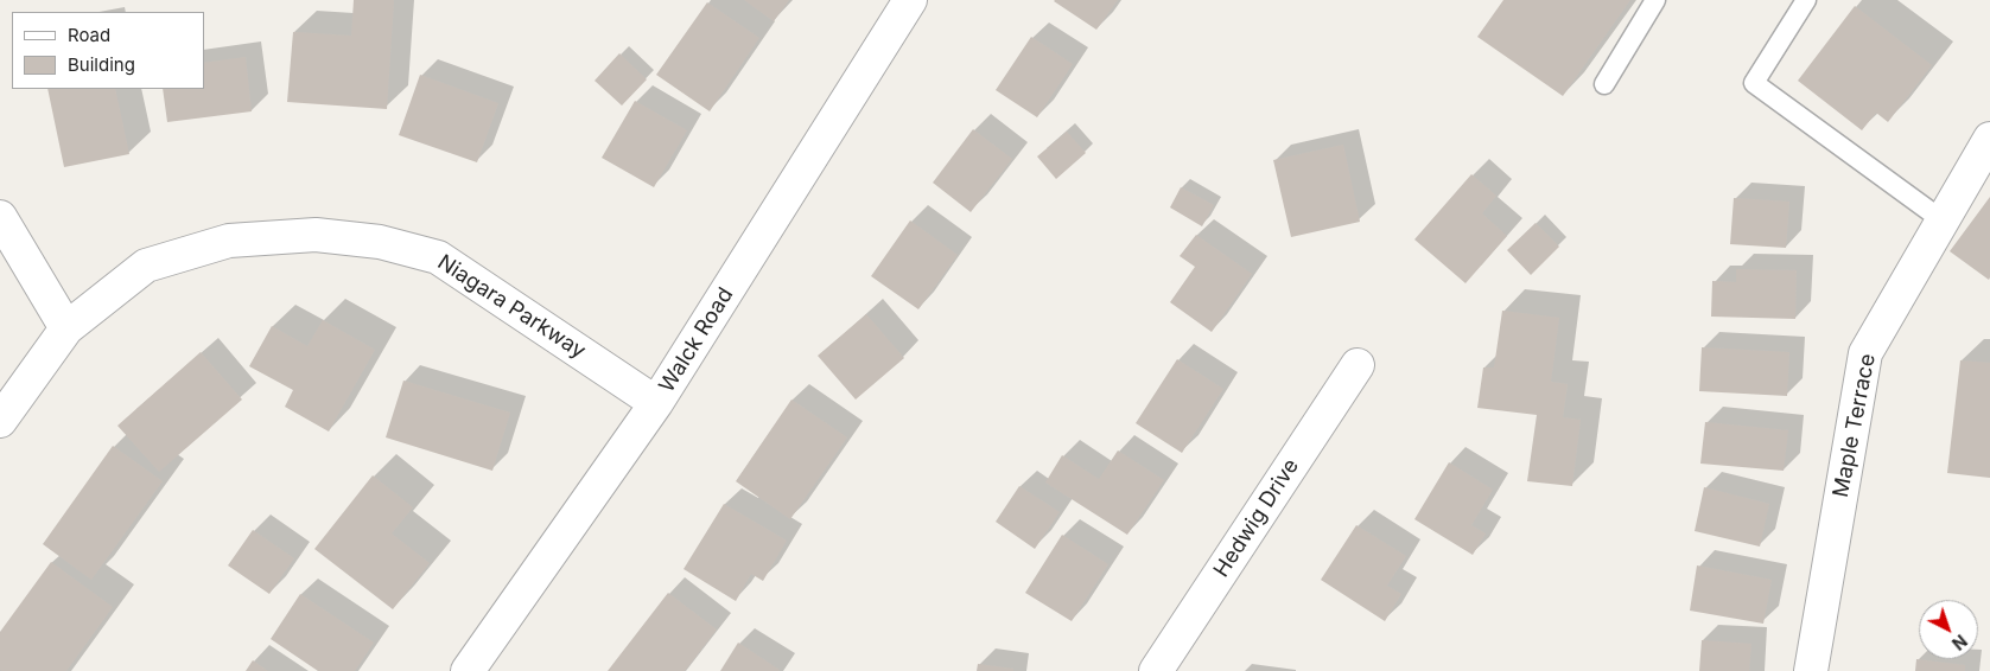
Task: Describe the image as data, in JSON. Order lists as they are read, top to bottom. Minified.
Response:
{"streets":{"street":["Niagara Parkway","Walck Road","Maple Terrace","Hedwig Drive"]},"crossings":[["Niagara Parkway","Walck Road"]],"legend":["Road","Building"],"north":"bottom right"}
